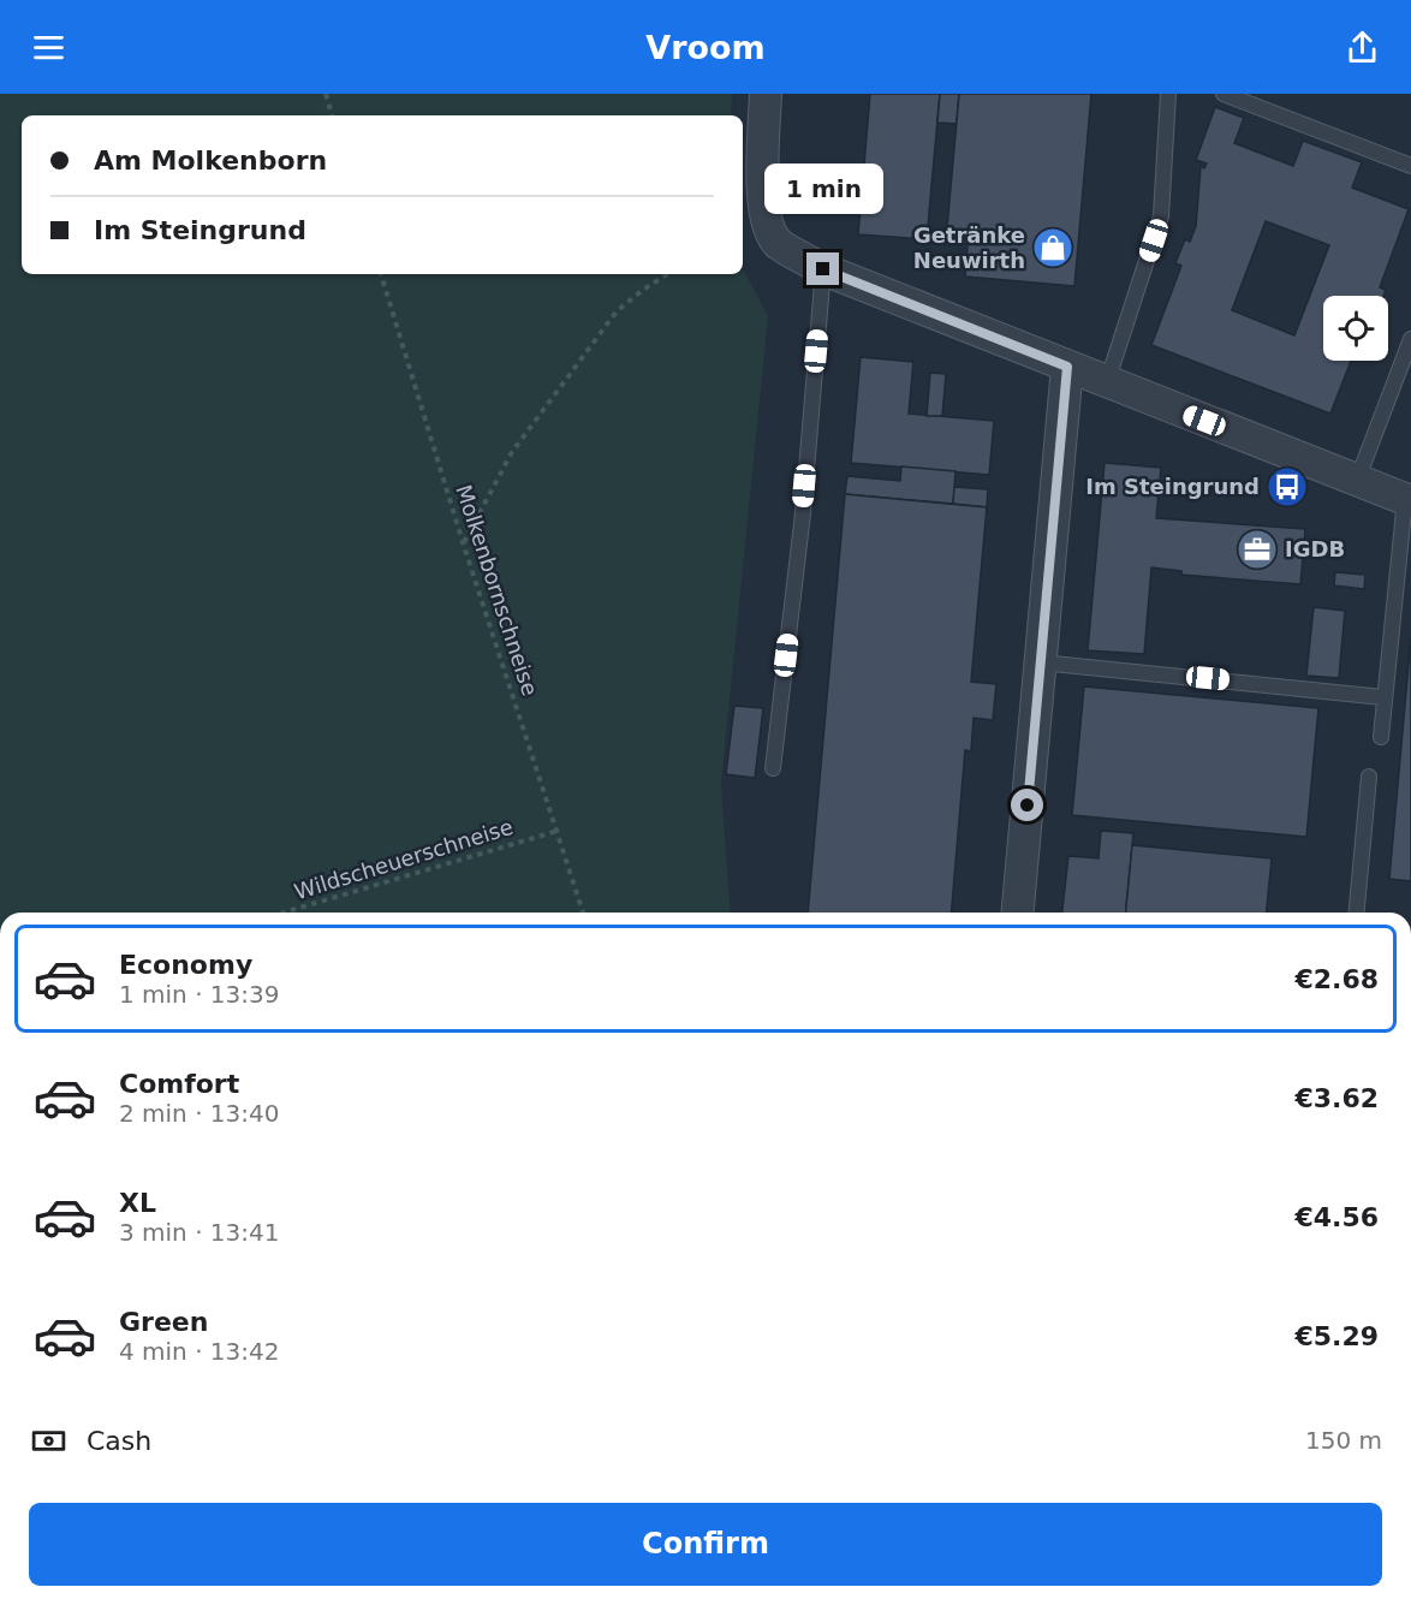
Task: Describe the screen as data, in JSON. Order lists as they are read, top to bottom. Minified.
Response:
{"streets":{"path":["Molkenbornschneise","Wildscheuerschneise"]},"crossings":[["Molkenbornschneise","Wildscheuerschneise"]],"places":{"shop":["Getränke Neuwirth"],"bus stop":["Im Steingrund"],"office":["IGDB"]},"page":{"header":"Vroom","banner":["Am Molkenborn","Im Steingrund"],"bubble":"1 min","list":[{"name":"Economy","note":"1 min · 13:39","value":"€2.68"},{"name":"Comfort","note":"2 min · 13:40","value":"€3.62"},{"name":"XL","note":"3 min · 13:41","value":"€4.56"},{"name":"Green","note":"4 min · 13:42","value":"€5.29"}],"pay":["Cash","150 m"],"buttons":"Confirm"}}
